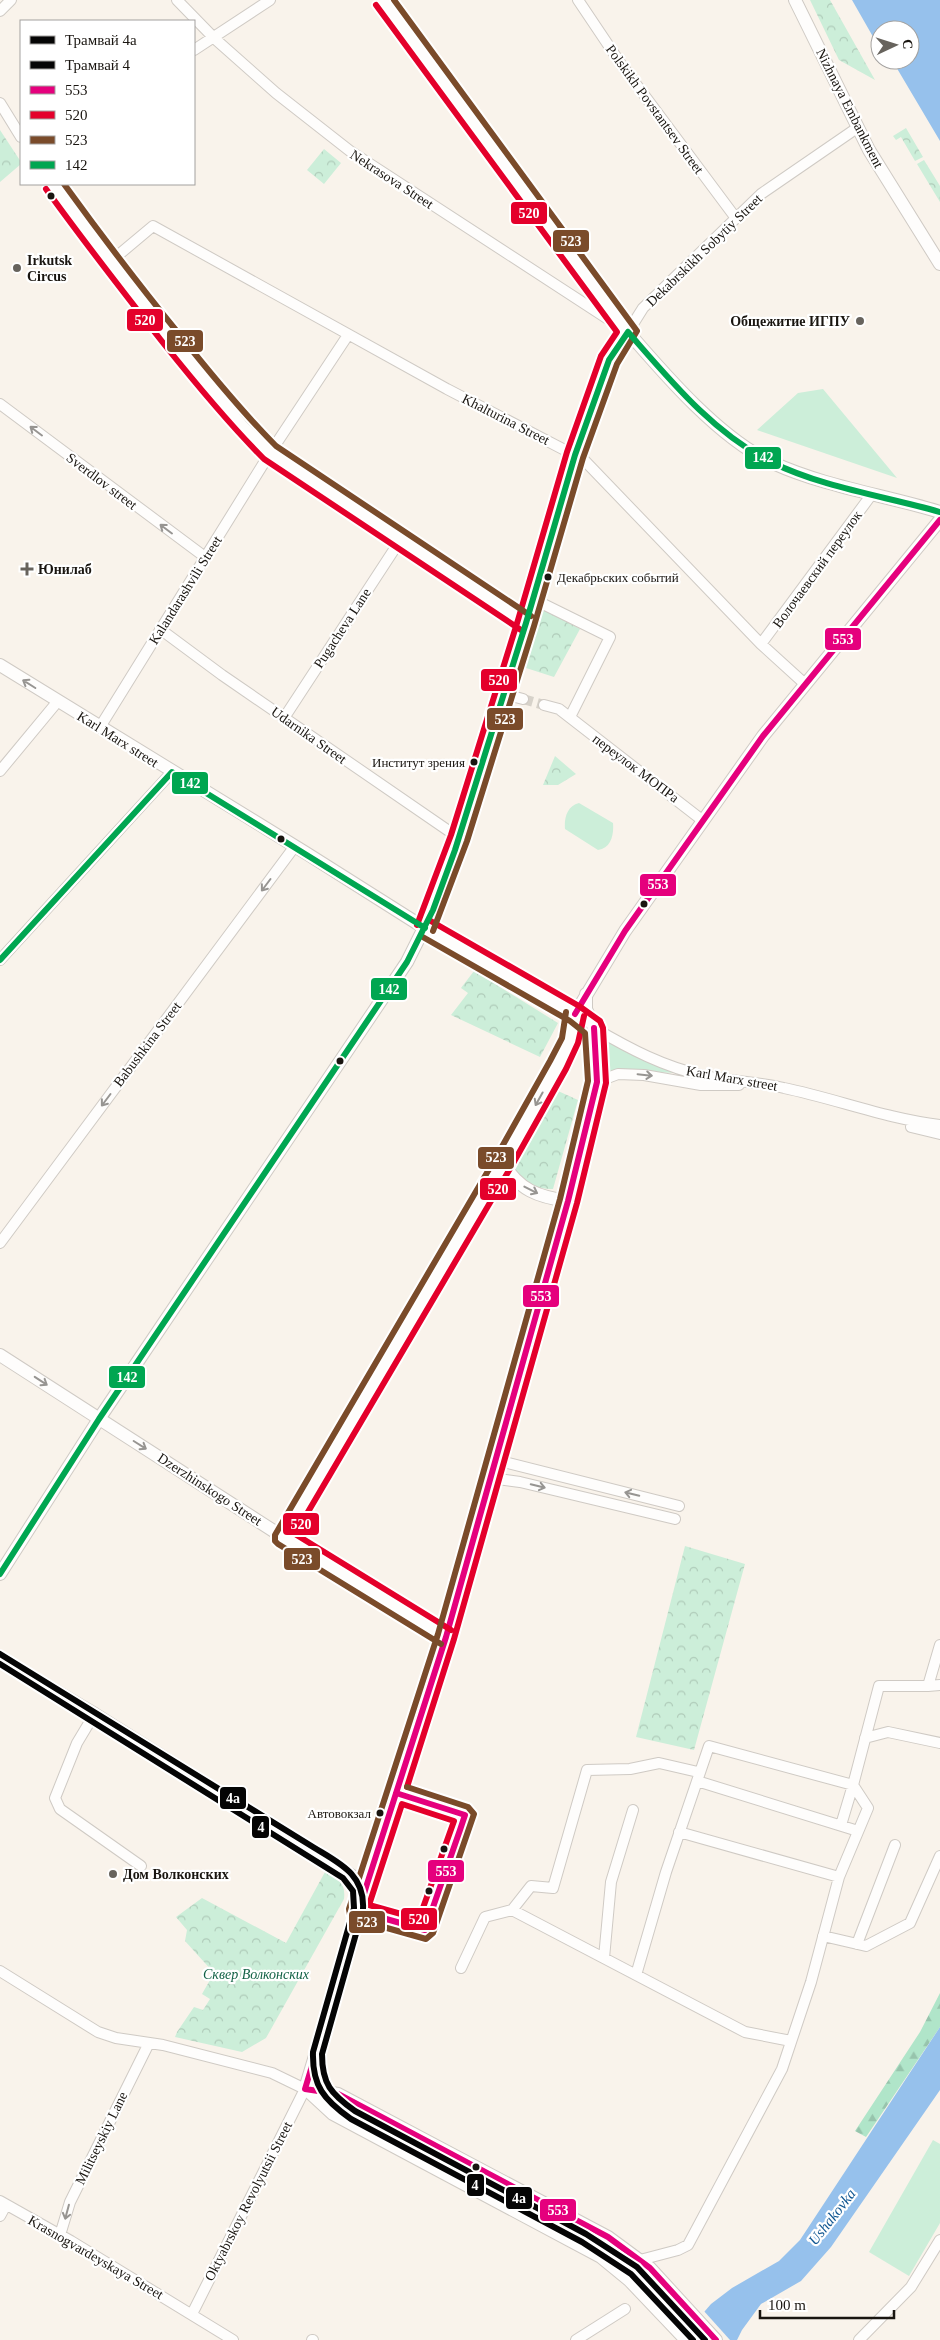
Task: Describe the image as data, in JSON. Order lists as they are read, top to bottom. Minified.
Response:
{"streets":{"main road":["Nizhnaya Embankment","Dekabrskikh Sobytiy Street","Karl Marx street","Dzerzhinskogo Street"],"street":["Polskikh Povstantsev Street","Nekrasova Street","Khalturina Street","Sverdlov street","Волочаевский переулок","Kalandarashvili Street","Pugacheva Lane","Udarnika Street","переулок МОПРа","Babushkina Street","Militseyskiy Lane","Oktyabrskoy Revolyutsii Street","Krasnogvardeyskaya Street"]},"crossings":[["Nizhnaya Embankment","Dekabrskikh Sobytiy Street"],["Polskikh Povstantsev Street","Dekabrskikh Sobytiy Street"],["Nekrasova Street","Dekabrskikh Sobytiy Street"],["Dekabrskikh Sobytiy Street","Khalturina Street"],["Dekabrskikh Sobytiy Street","Udarnika Street"],["Dekabrskikh Sobytiy Street","Karl Marx street"],["Dekabrskikh Sobytiy Street","Dzerzhinskogo Street"],["Khalturina Street","Волочаевский переулок"],["Khalturina Street","Kalandarashvili Street"],["Sverdlov street","Kalandarashvili Street"],["Kalandarashvili Street","Udarnika Street"],["Kalandarashvili Street","Karl Marx street"],["Pugacheva Lane","Udarnika Street"],["Karl Marx street","Babushkina Street"],["Militseyskiy Lane","Krasnogvardeyskaya Street"],["Oktyabrskoy Revolyutsii Street","Krasnogvardeyskaya Street"]],"one_way":["Sverdlov street","Babushkina Street","Dzerzhinskogo Street","Militseyskiy Lane"],"water":["Ushakovka"],"parks":["Сквер Волконских"],"places":{"other":["Irkutsk Circus","Общежитие ИГПУ","Декабрьских событий","Институт зрения","Автовокзал","Дом Волконских"],"health":["Юнилаб"]},"lines":["transit line 523","transit line 520","transit line 142","transit line 553","tram line 4a","tram line 4"],"legend":["Трамвай 4a","Трамвай 4","553","520","523","142"],"scale_bar":"100 m","north":"right"}
